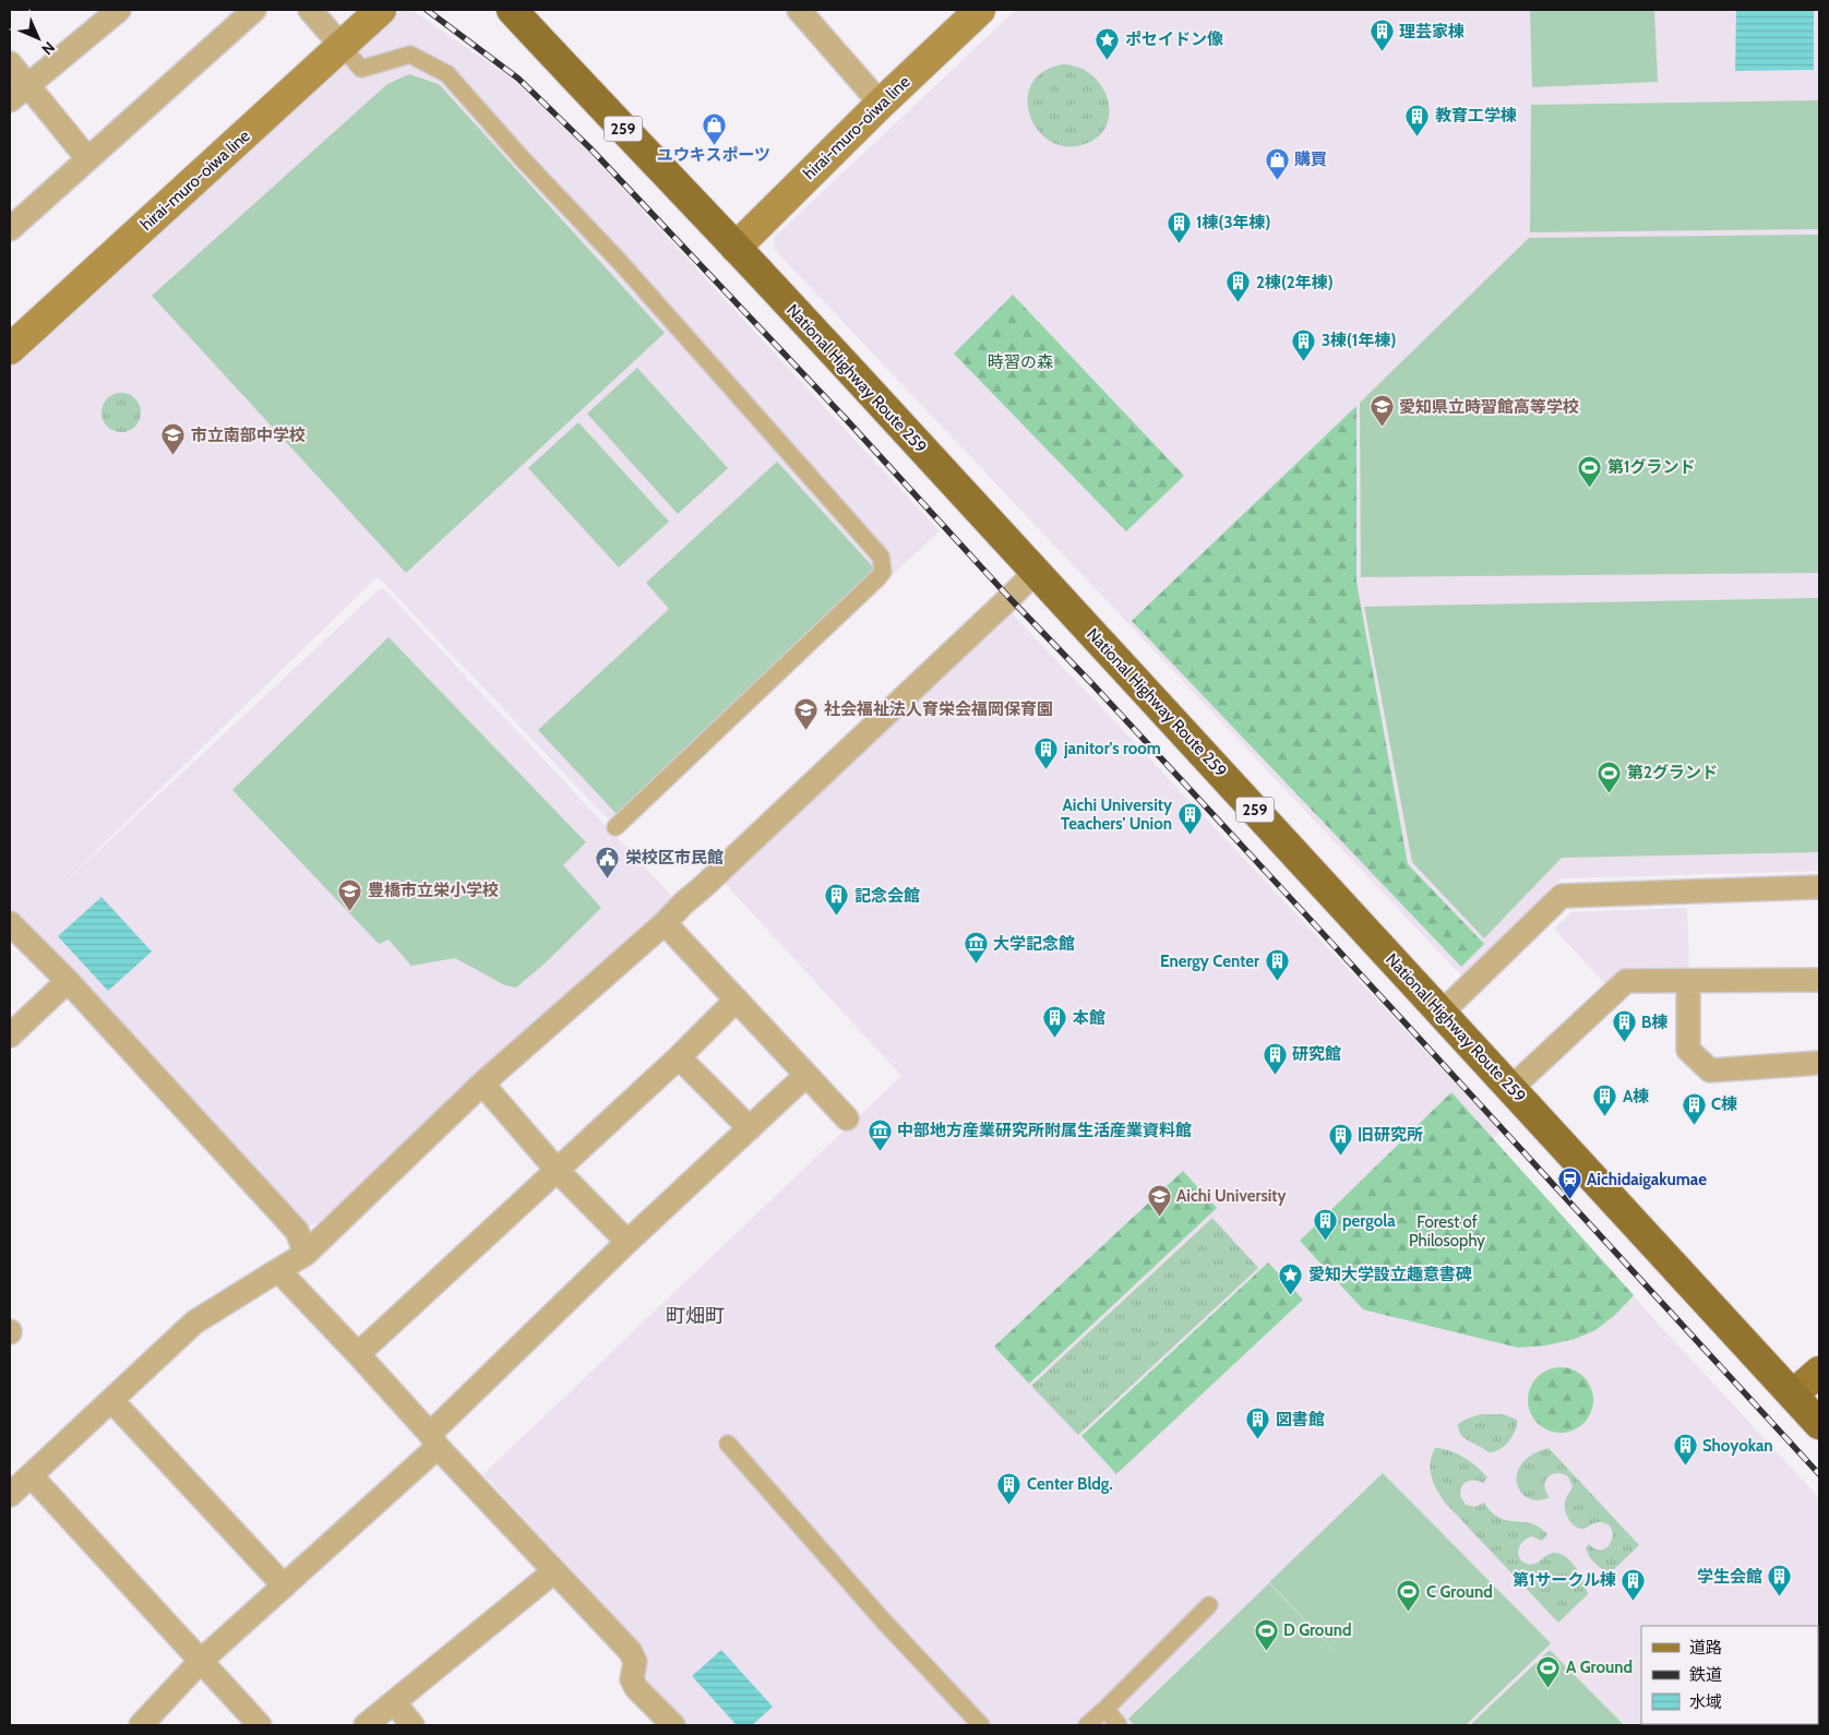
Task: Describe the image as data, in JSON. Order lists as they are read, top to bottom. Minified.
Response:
{"streets":{"highway":["259","National Highway Route 259"],"main road":["hirai-muro-oiwa line"]},"crossings":[["hirai-muro-oiwa line","National Highway Route 259"]],"districts":["町畑町"],"parks":["時習の森","Forest of Philosophy"],"places":{"building":["理芸家棟","教育工学棟","1棟(3年棟)","2棟(2年棟)","3棟(1年棟)","janitor's room","Aichi University Teachers' Union","記念会館","Energy Center","本館","B棟","研究館","A棟","C棟","旧研究所","pergola","図書館","Shoyokan","Center Bldg.","学生会館","第1サークル棟"],"place":["ポセイドン像","愛知大学設立趣意書碑"],"shop":["ユウキスポーツ","購買"],"school or university":["愛知県立時習館高等学校","市立南部中学校","社会福祉法人育栄会福岡保育園","豊橋市立栄小学校","Aichi University"],"sports":["第1グランド","第2グランド","C Ground","D Ground","A Ground"],"public building":["栄校区市民館"],"museum":["大学記念館","中部地方産業研究所附属生活産業資料館"],"station":["Aichidaigakumae"]},"legend":["道路","鉄道","水域"],"north":"bottom right"}
